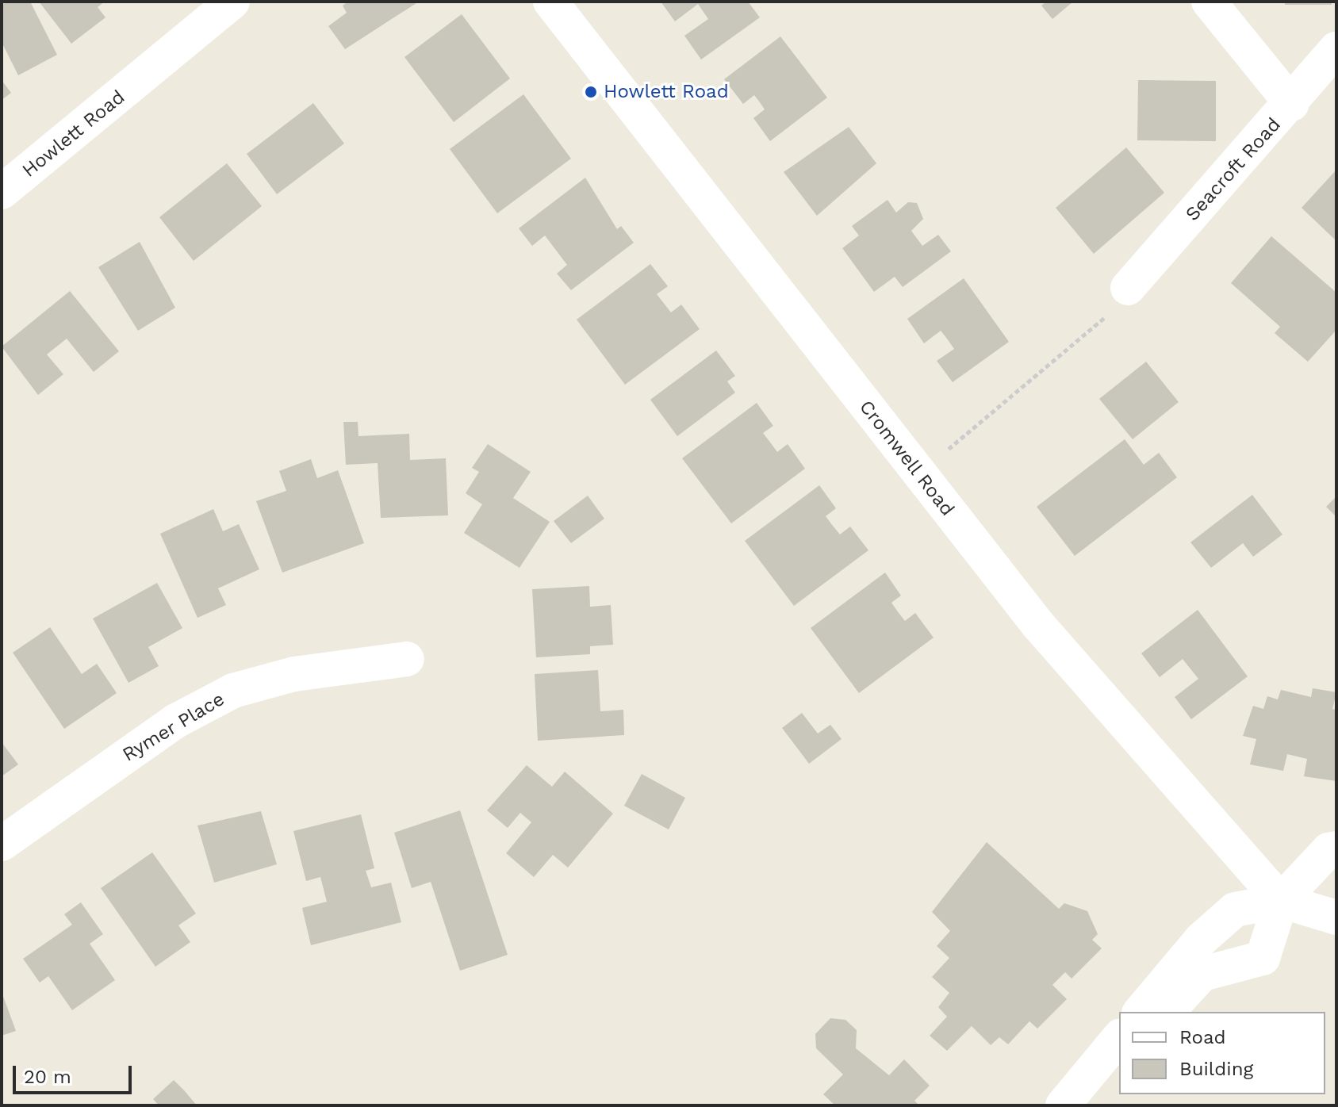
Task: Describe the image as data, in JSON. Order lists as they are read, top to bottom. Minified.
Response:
{"streets":{"street":["Howlett Road","Seacroft Road","Cromwell Road","Rymer Place"]},"places":["Howlett Road"],"legend":["Road","Building"],"scale_bar":"20 m"}
